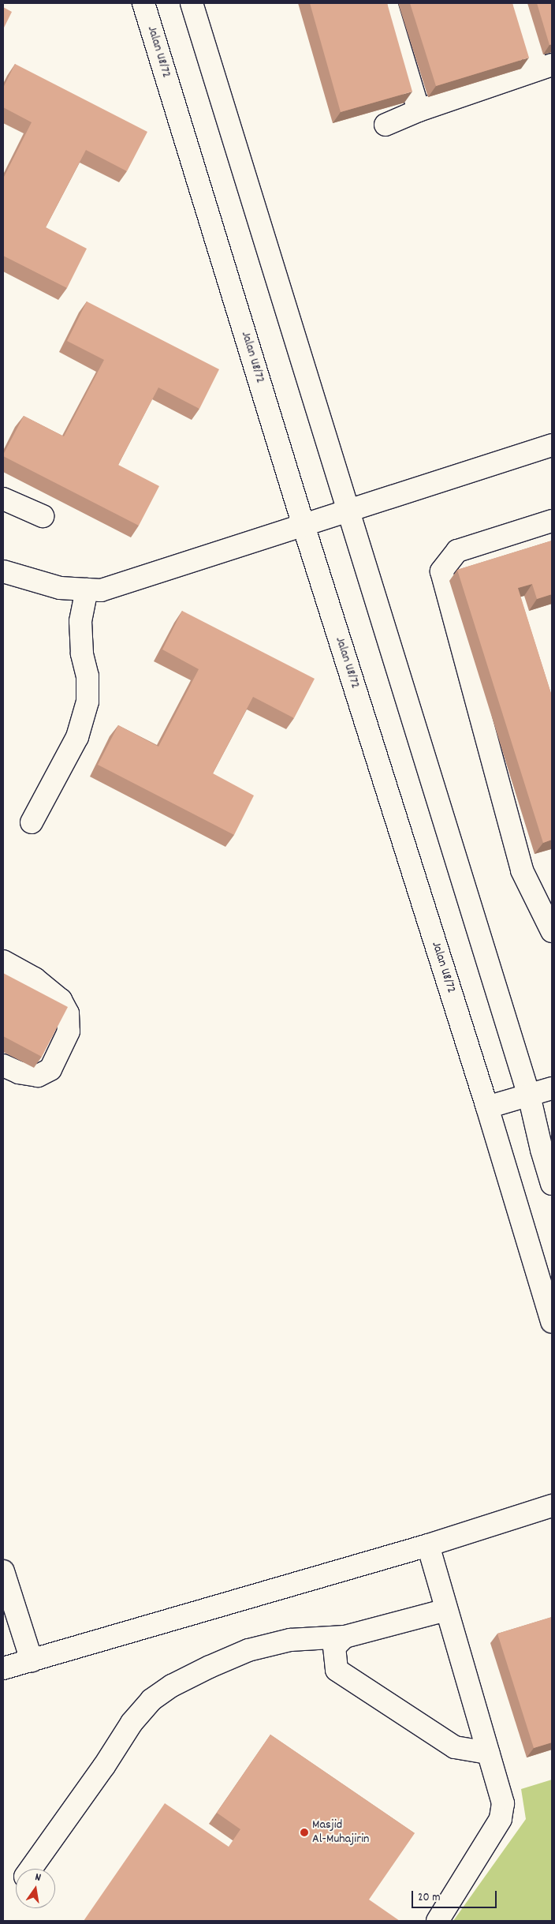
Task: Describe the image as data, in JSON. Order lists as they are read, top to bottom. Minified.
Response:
{"streets":{"street":["Jalan U8/72"]},"places":["Masjid Al-Muhajirin"],"scale_bar":"20 m","north":"top"}
